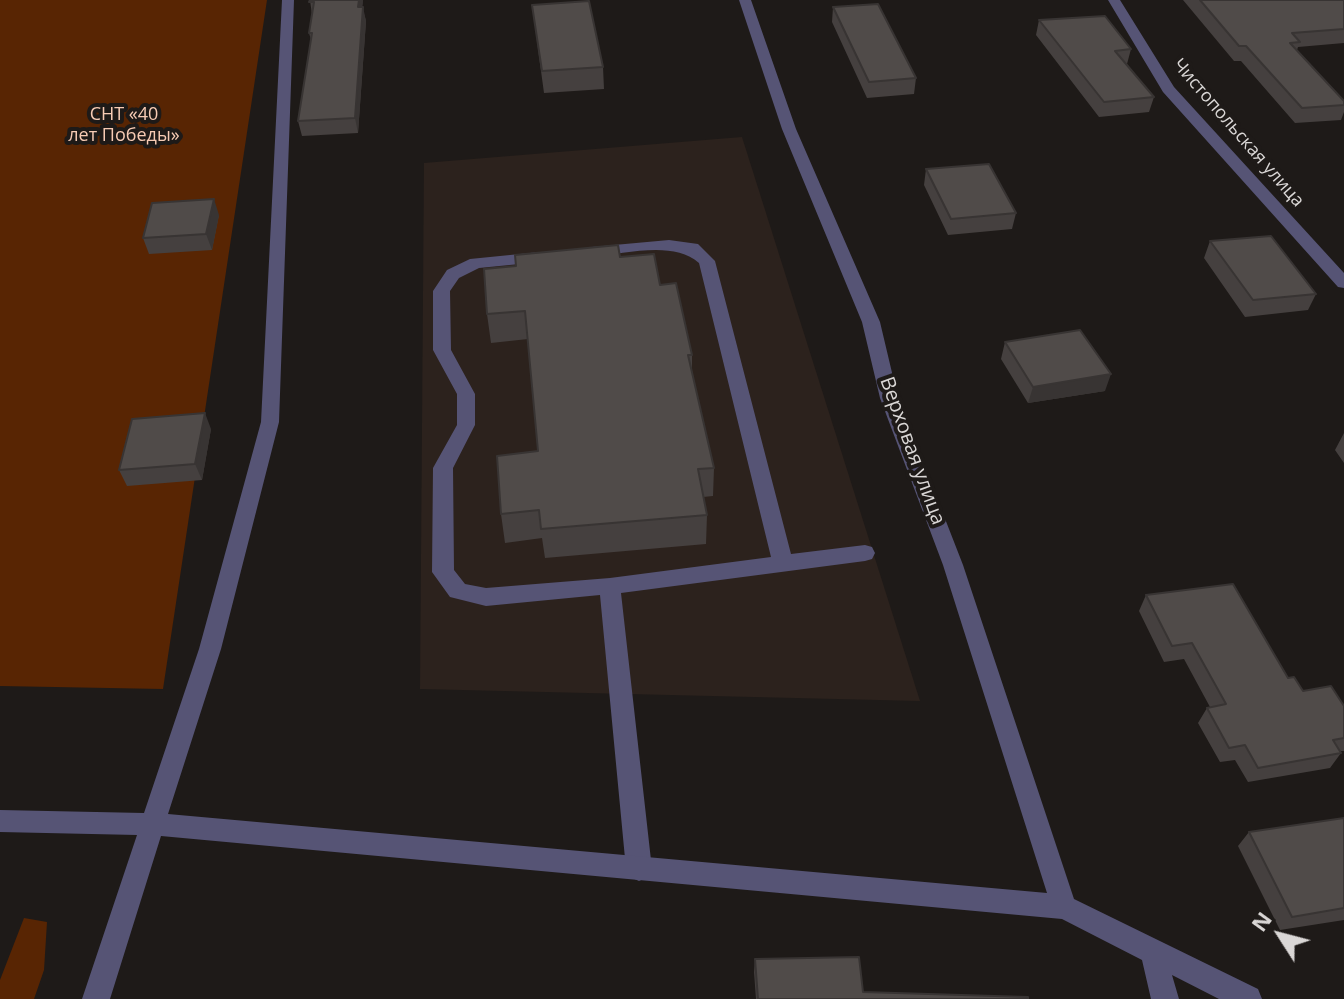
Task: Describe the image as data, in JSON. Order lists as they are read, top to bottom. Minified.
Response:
{"streets":{"street":["Чистопольская улица","Верховая улица"]},"parks":["СНТ «40 лет Победы»"],"north":"top left"}
